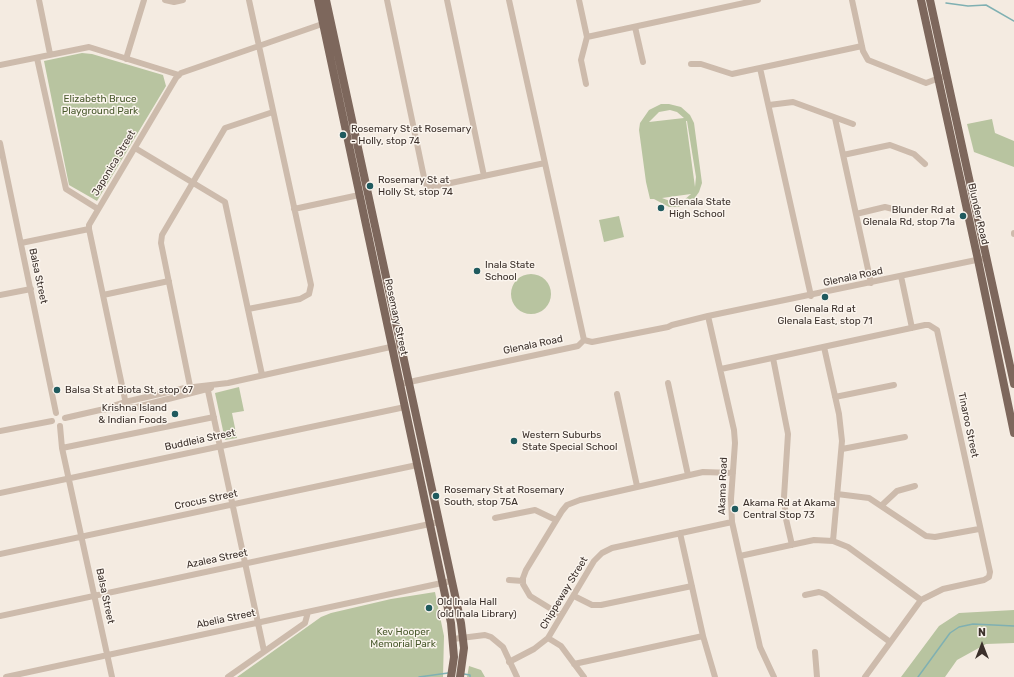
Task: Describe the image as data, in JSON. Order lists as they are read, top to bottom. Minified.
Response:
{"streets":{"main road":["Blunder Road","Rosemary Street"],"street":["Japonica Street","Balsa Street","Glenala Road","Tinaroo Street","Buddleia Street","Akama Road","Crocus Street","Azalea Street","Chippeway Street","Abelia Street"]},"crossings":[["Blunder Road","Glenala Road"],["Balsa Street","Buddleia Street"],["Balsa Street","Crocus Street"],["Balsa Street","Azalea Street"],["Balsa Street","Abelia Street"],["Glenala Road","Rosemary Street"],["Glenala Road","Akama Road"],["Rosemary Street","Buddleia Street"],["Rosemary Street","Crocus Street"],["Rosemary Street","Azalea Street"],["Rosemary Street","Abelia Street"],["Tinaroo Street","Akama Road"],["Akama Road","Chippeway Street"]],"parks":["Elizabeth Bruce Playground Park","Kev Hooper Memorial Park"],"places":["Rosemary St at Rosemary - Holly, stop 74","Rosemary St at Holly St, stop 74","Glenala State High School","Blunder Rd at Glenala Rd, stop 71a","Inala State School","Glenala Rd at Glenala East, stop 71","Balsa St at Biota St, stop 67","Krishna Island & Indian Foods","Western Suburbs State Special School","Rosemary St at Rosemary South, stop 75A","Akama Rd at Akama Central Stop 73","Old Inala Hall (old Inala Library)"],"north":"top"}
